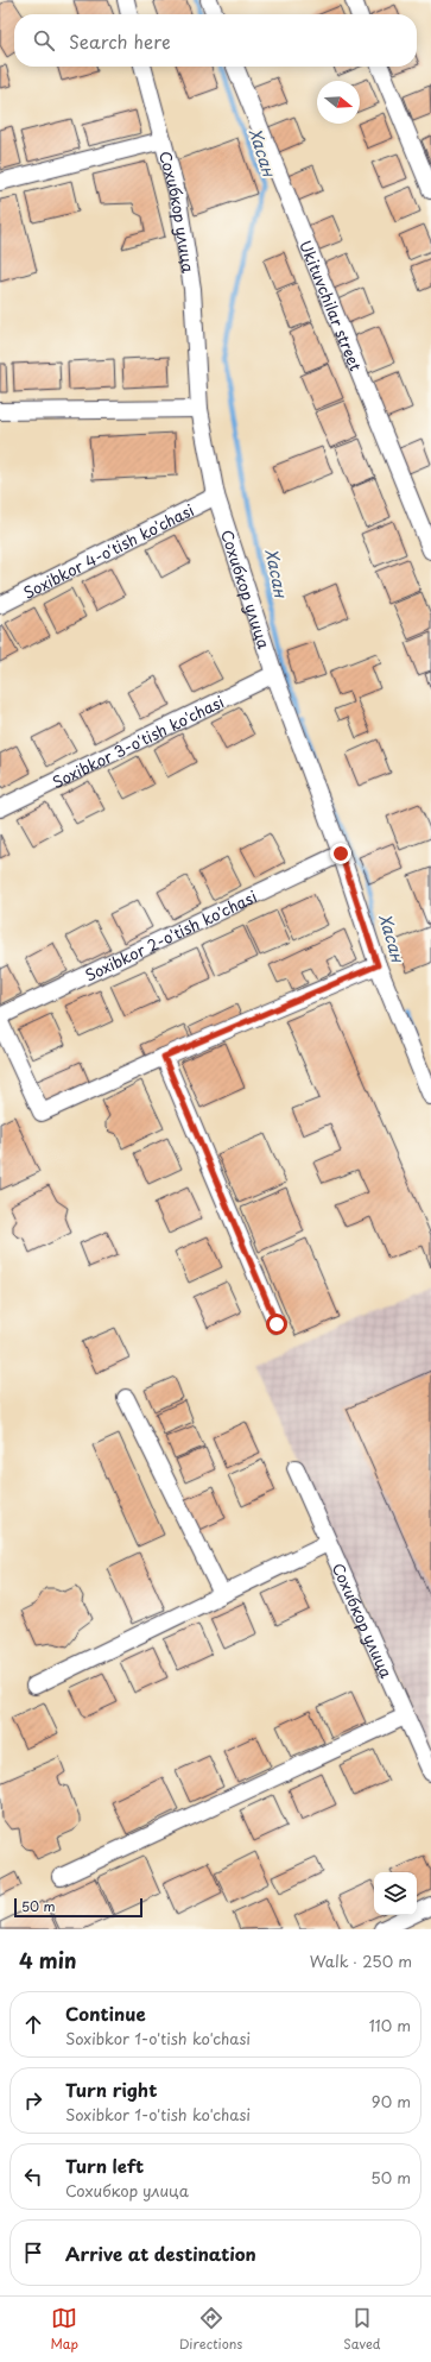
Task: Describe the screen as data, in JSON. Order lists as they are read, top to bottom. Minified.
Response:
{"streets":{"street":["Сохибкор улица","Ukituvchilar street","Soxibkor 4-o'tish ko'chasi","Soxibkor 3-o'tish ko'chasi","Soxibkor 2-o'tish ko'chasi"]},"crossings":[["Сохибкор улица","Soxibkor 4-o'tish ko'chasi"],["Сохибкор улица","Soxibkor 3-o'tish ko'chasi"],["Сохибкор улица","Soxibkor 2-o'tish ko'chasi"]],"water":["Хасан"],"scale_bar":"50 m","north":"right","page":{"search":"Search here","scale":"50 m","heading":["4 min","Walk · 250 m"],"list":[["Continue","Soxibkor 1-o'tish ko'chasi","110 m"],["Turn right","Soxibkor 1-o'tish ko'chasi","90 m"],["Turn left","Сохибкор улица","50 m"],"Arrive at destination"],"nav":["Map","Directions","Saved"]}}
